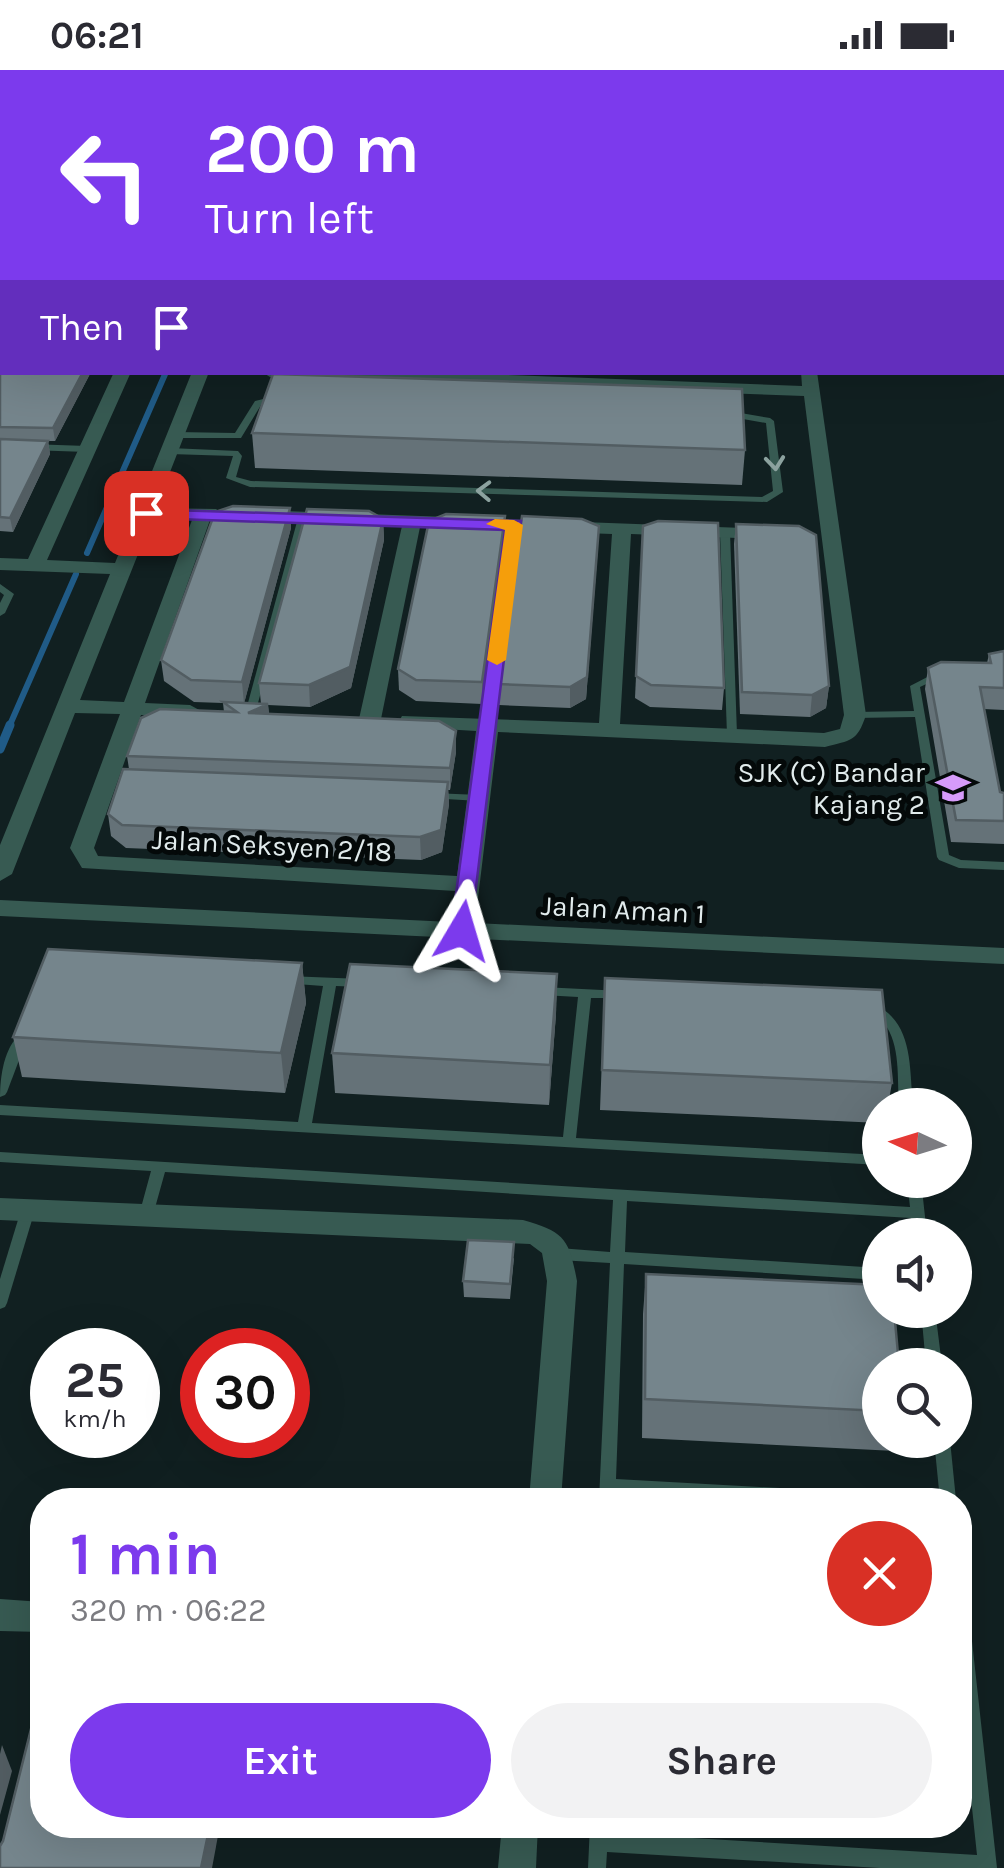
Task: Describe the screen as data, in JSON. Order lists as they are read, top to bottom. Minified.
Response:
{"streets":{"street":["Jalan Seksyen 2/18","Jalan Aman 1"]},"places":{"school or university":["SJK (C) Bandar Kajang 2"]},"north":"left","page":{"status":"06:21","turn":["200 m","Turn left"],"then":"Then","speed":"25 km/h","limit":"30","heading":["1 min","320 m · 06:22"],"buttons":["Exit","Share"]}}
